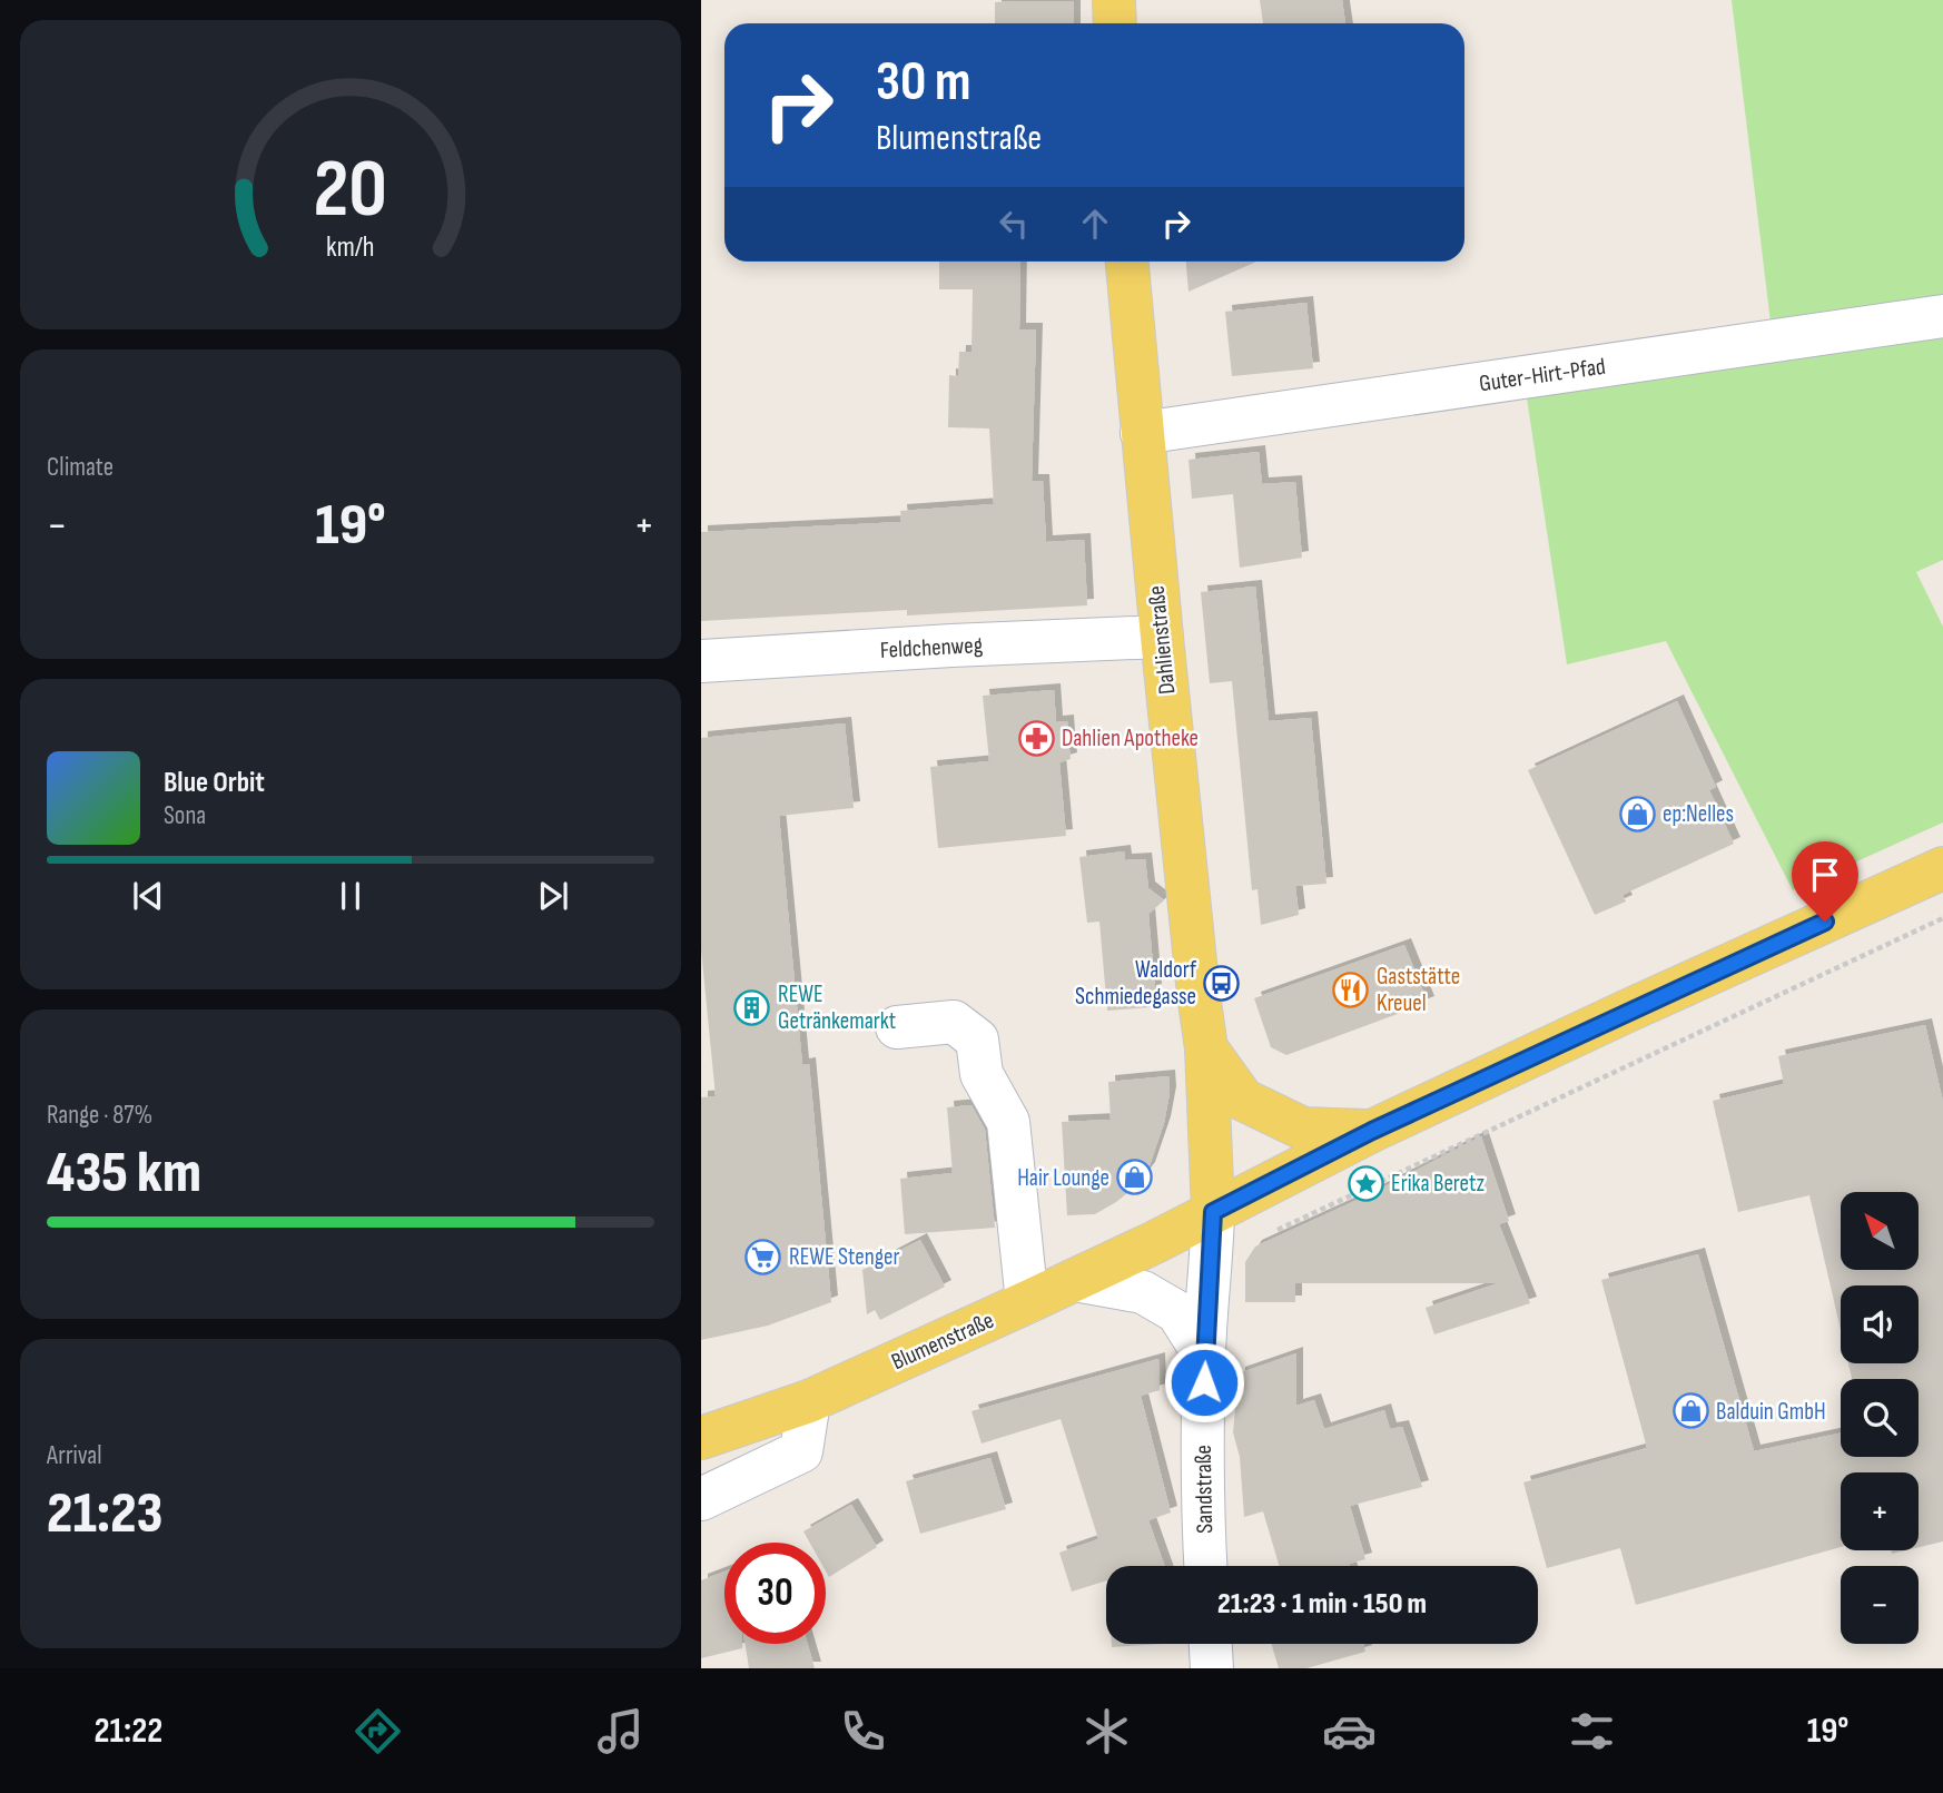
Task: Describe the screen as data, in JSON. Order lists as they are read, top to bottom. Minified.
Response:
{"streets":{"main road":["Dahlienstraße","Blumenstraße"],"street":["Guter-Hirt-Pfad","Feldchenweg","Sandstraße"]},"crossings":[["Guter-Hirt-Pfad","Dahlienstraße"],["Dahlienstraße","Feldchenweg"],["Dahlienstraße","Blumenstraße"],["Dahlienstraße","Sandstraße"],["Blumenstraße","Sandstraße"]],"places":{"pharmacy":["Dahlien Apotheke"],"shop":["ep:Nelles","Hair Lounge","Balduin GmbH"],"bus stop":["Waldorf Schmiedegasse"],"restaurant":["Gaststätte Kreuel"],"building":["REWE Getränkemarkt"],"place":["Erika Beretz"],"supermarket":["REWE Stenger"]},"north":"top left","page":{"turn":["30 m","Blumenstraße"],"tile":["Climate",["Range · 87%","435 km"],["Arrival","21:23"]],"heat":["−","19°","+"],"song":["Blue Orbit","Sona"],"map_buttons":["+","−"],"limit":"30","trip":"21:23 · 1 min · 150 m","tabs":["21:22","19°"],"gauge":["20","km/h"]}}
